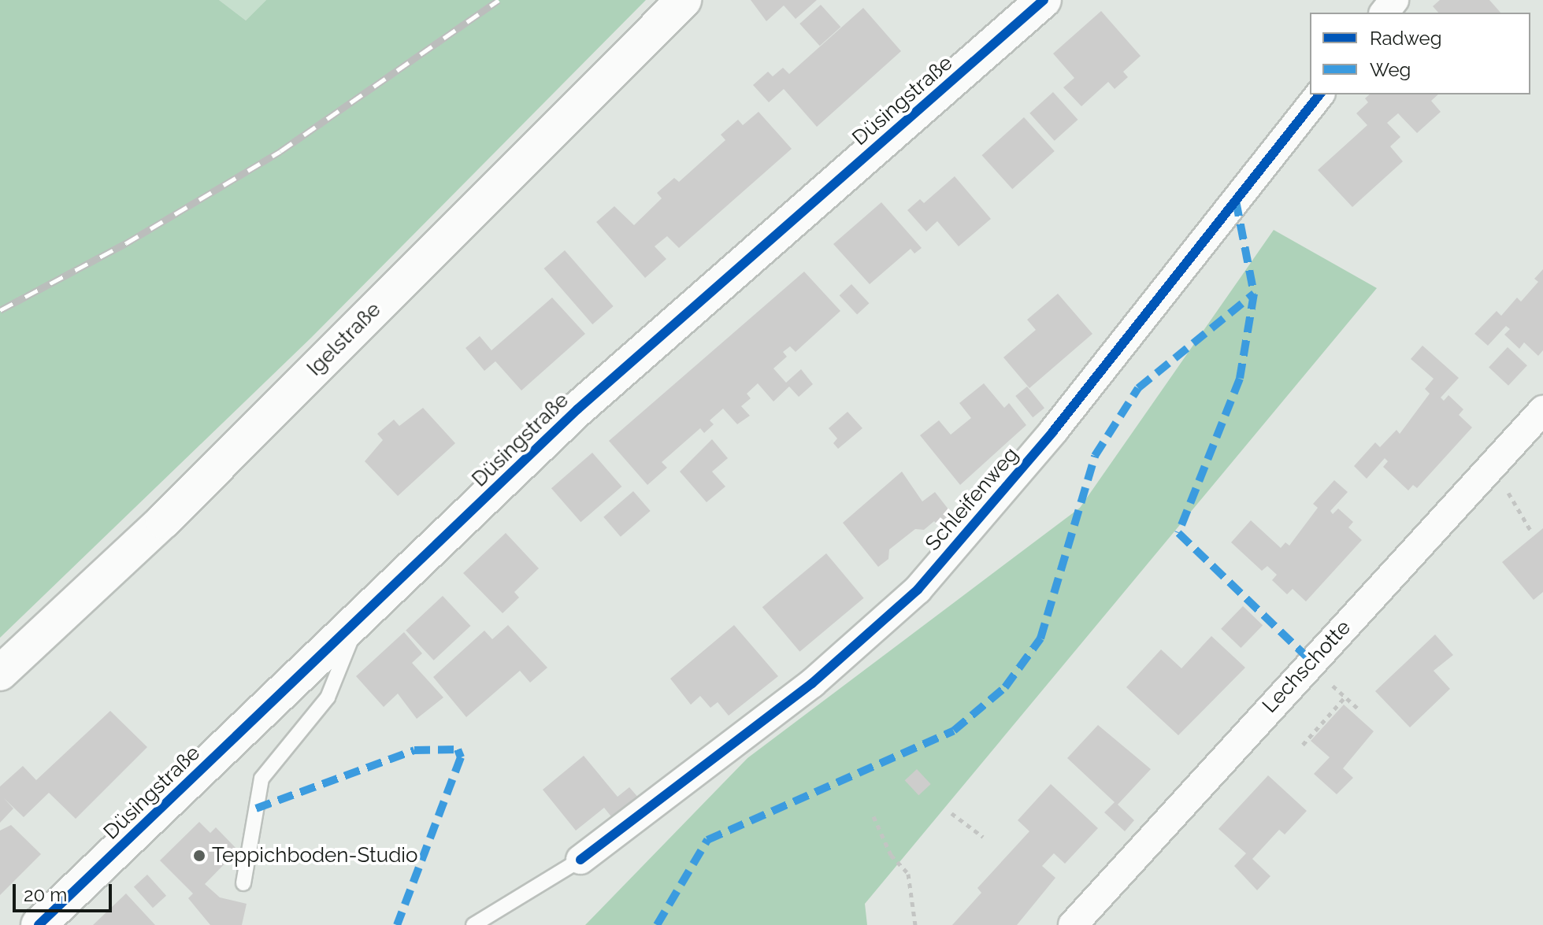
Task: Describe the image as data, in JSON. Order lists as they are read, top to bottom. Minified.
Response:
{"streets":{"main road":["Düsingstraße","Igelstraße"],"street":["Schleifenweg","Lechschotte"]},"places":["Teppichboden-Studio"],"legend":["Radweg","Weg"],"scale_bar":"20 m"}
